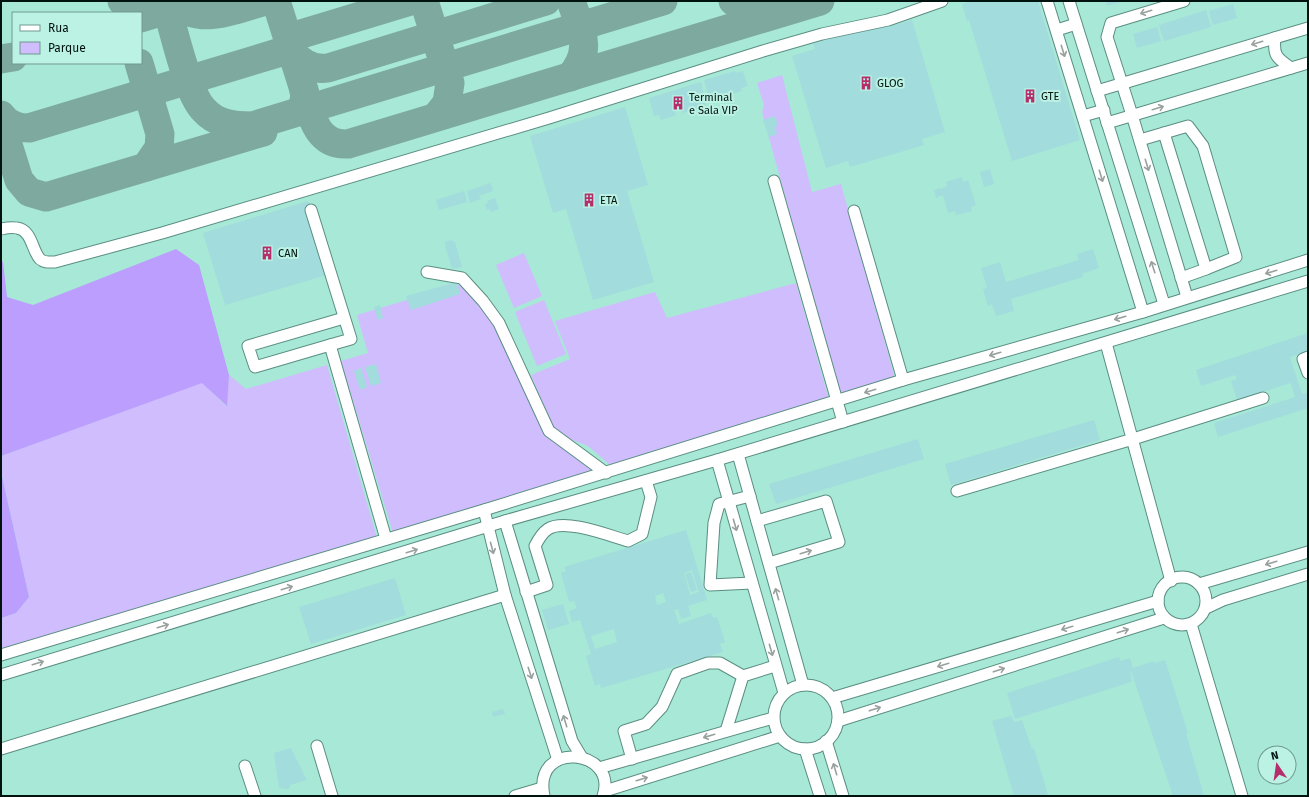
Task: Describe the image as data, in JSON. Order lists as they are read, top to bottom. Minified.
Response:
{"places":{"building":["GLOG","GTE","Terminal e Sala VIP","ETA","CAN"]},"legend":["Rua","Parque"],"north":"top"}
